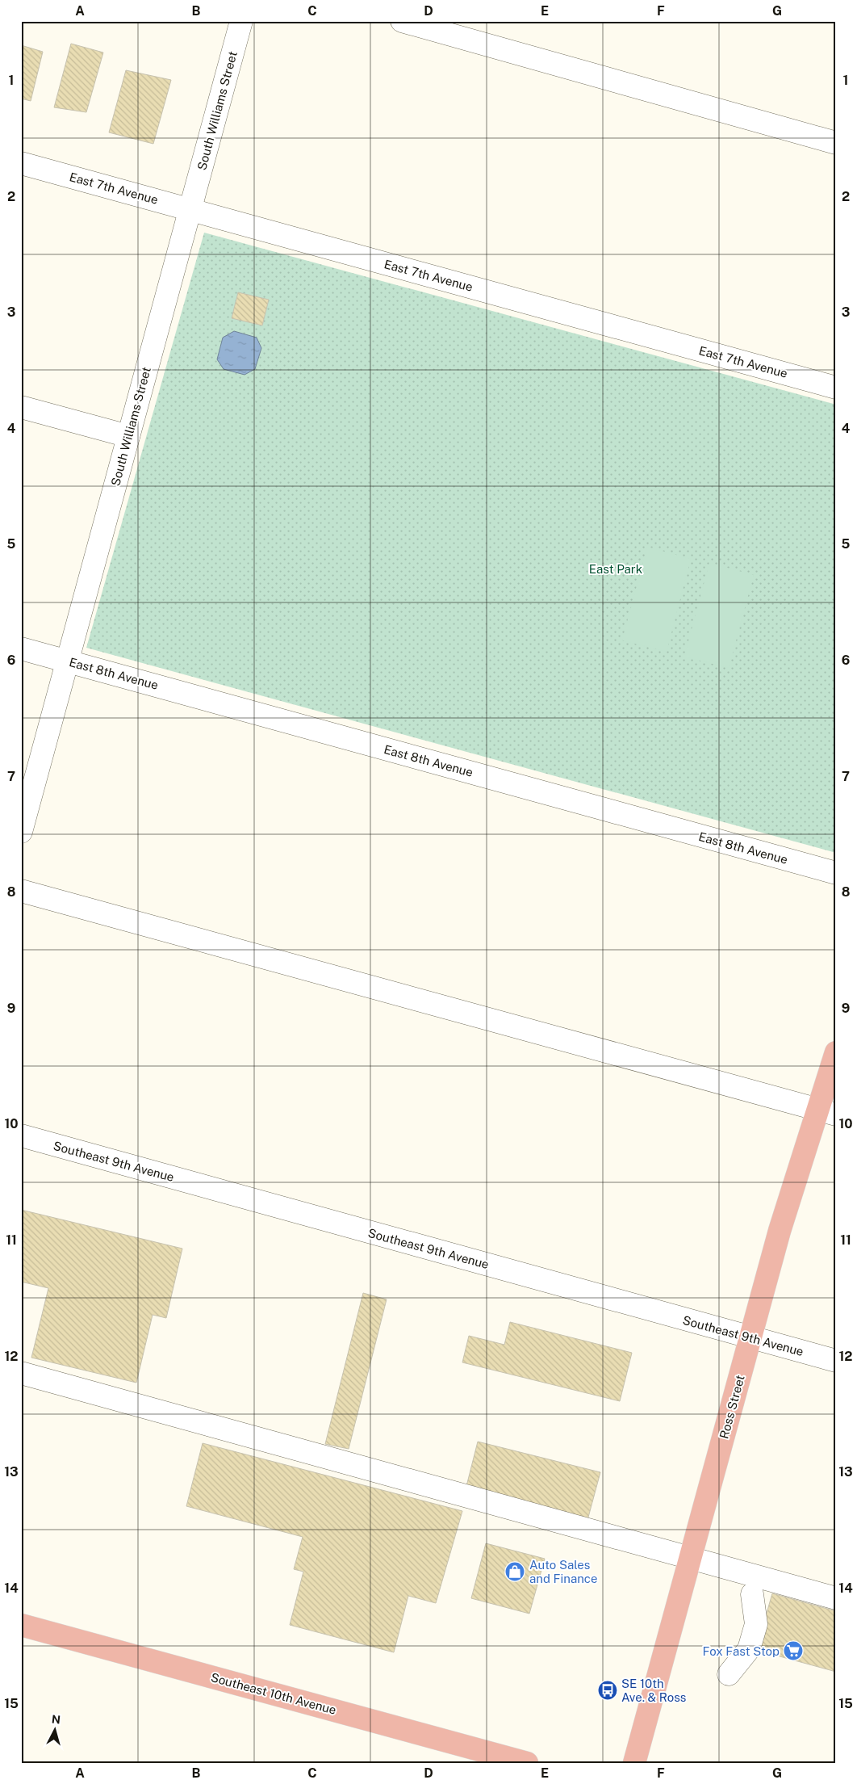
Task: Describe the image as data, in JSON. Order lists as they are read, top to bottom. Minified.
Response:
{"streets":{"main road":["Ross Street","Southeast 10th Avenue"],"street":["South Williams Street","East 7th Avenue","East 8th Avenue","Southeast 9th Avenue"]},"crossings":[["South Williams Street","East 7th Avenue"],["South Williams Street","East 8th Avenue"],["Southeast 9th Avenue","Ross Street"]],"parks":["East Park"],"places":{"shop":["Auto Sales and Finance"],"supermarket":["Fox Fast Stop"],"bus stop":["SE 10th Ave. & Ross"]},"north":"top","grid":{"columns":["A","B","C","D","E","F","G"],"rows":["1","2","3","4","5","6","7","8","9","10","11","12","13","14","15"]}}
